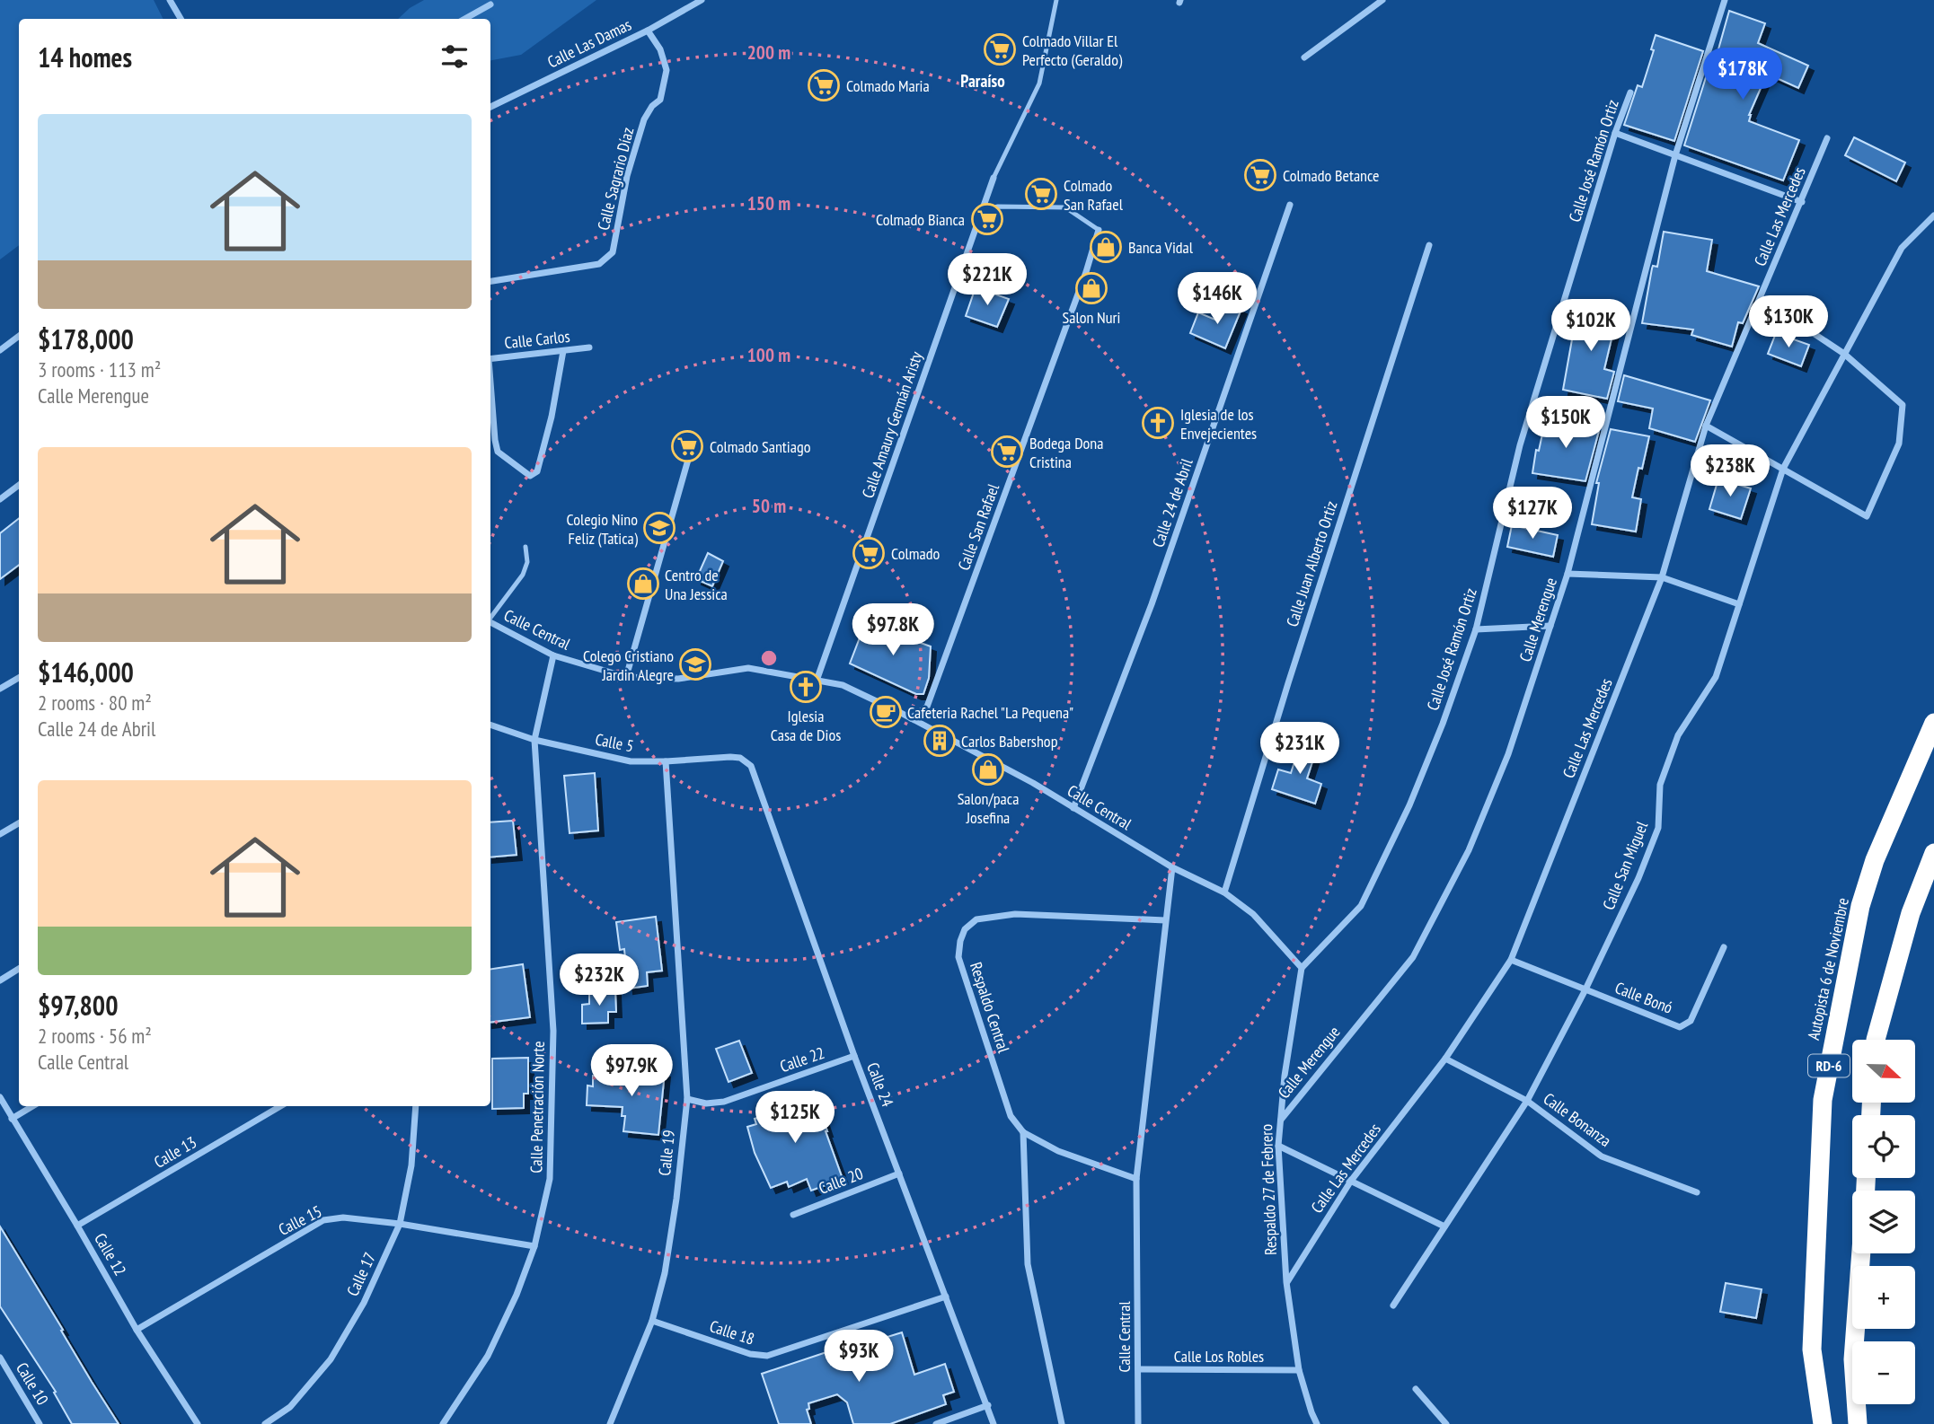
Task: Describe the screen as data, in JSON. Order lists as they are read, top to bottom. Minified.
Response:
{"streets":{"highway":["Autopista 6 de Noviembre","RD-6"],"street":["Calle Las Damas","Calle José Ramón Ortiz","Calle Sagrario Díaz","Calle Las Mercedes","Calle Carlos","Calle Amaury Germán Aristy","Calle 24 de Abril","Calle San Rafael","Calle Juan Alberto Ortiz","Calle Merengue","Calle Central","Calle 5","Calle San Miguel","Calle Bonó","Respaldo Central","Calle 22","Calle 24","Calle Penetración Norte","Calle Bonanza","Calle 13","Calle 19","Calle 20","Respaldo 27 de Febrero","Calle 15","Calle 12","Calle 17","Calle 18","Calle Los Robles","Calle 10"]},"crossings":[["Calle Las Damas","Calle Sagrario Díaz"],["Calle José Ramón Ortiz","Respaldo 27 de Febrero"],["Calle Las Mercedes","Calle Bonó"],["Calle Las Mercedes","Calle Bonanza"],["Calle Las Mercedes","Respaldo 27 de Febrero"],["Calle Amaury Germán Aristy","Calle Central"],["Calle 24 de Abril","Calle Central"],["Calle San Rafael","Calle Central"],["Calle Merengue","Respaldo 27 de Febrero"],["Calle Central","Respaldo Central"],["Calle Central","Calle Penetración Norte"],["Calle Central","Calle Los Robles"],["Calle 5","Calle 24"],["Calle 5","Calle Penetración Norte"],["Calle 5","Calle 19"],["Calle San Miguel","Calle Bonó"],["Calle San Miguel","Calle Bonanza"],["Calle 22","Calle 24"],["Calle 22","Calle 19"],["Calle 24","Calle 20"],["Calle 24","Calle 18"],["Calle Penetración Norte","Calle 15"],["Calle 13","Calle 12"],["Calle 19","Calle 18"],["Respaldo 27 de Febrero","Calle Los Robles"],["Calle 15","Calle 12"],["Calle 15","Calle 17"]],"districts":["Paraíso"],"places":{"supermarket":["Colmado Villar El Perfecto (Geraldo)","Colmado Maria","Colmado Betance","Colmado San Rafael","Colmado Bianca","Colmado Santiago","Bodega Dona Cristina","Colmado"],"shop":["Banca Vidal","Salon Nuri","Centro de Una Jessica","Salon/paca Josefina"],"church":["Iglesia de los Envejecientes","Iglesia Casa de Dios"],"school or university":["Colegio Nino Feliz (Tatica)","Colego Cristiano Jardin Alegre"],"cafe":["Cafeteria Rachel \"La Pequena\""],"building":["Carlos Babershop"]},"north":"right","page":{"heading":"14 homes","price":["$178K","$221K","$146K","$130K","$102K","$150K","$238K","$127K","$97.8K","$231K","$232K","$97.9K","$125K","$93K"],"list":[{"name":"$178,000","note":"3 rooms · 113 m² · Calle Merengue"},{"name":"$146,000","note":"2 rooms · 80 m² · Calle 24 de Abril"},{"name":"$97,800","note":"2 rooms · 56 m² · Calle Central"}],"map_buttons":["+","−"]},"rings":["200 m","150 m","100 m","50 m"]}
